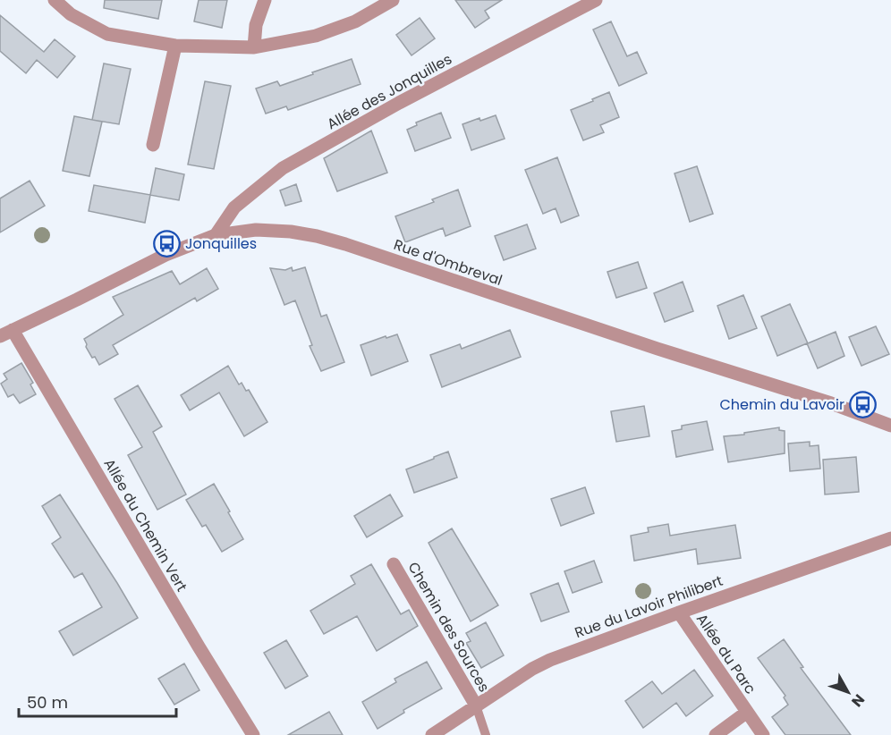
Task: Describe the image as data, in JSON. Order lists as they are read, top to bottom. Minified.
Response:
{"streets":{"street":["Allée des Jonquilles","Rue d'Ombreval","Allée du Chemin Vert","Rue du Lavoir Philibert","Chemin des Sources","Allée du Parc"]},"crossings":[["Allée des Jonquilles","Rue d'Ombreval"],["Rue d'Ombreval","Allée du Chemin Vert"],["Rue du Lavoir Philibert","Chemin des Sources"],["Rue du Lavoir Philibert","Allée du Parc"]],"places":{"bus stop":["Jonquilles","Chemin du Lavoir"]},"scale_bar":"50 m","north":"bottom right"}
